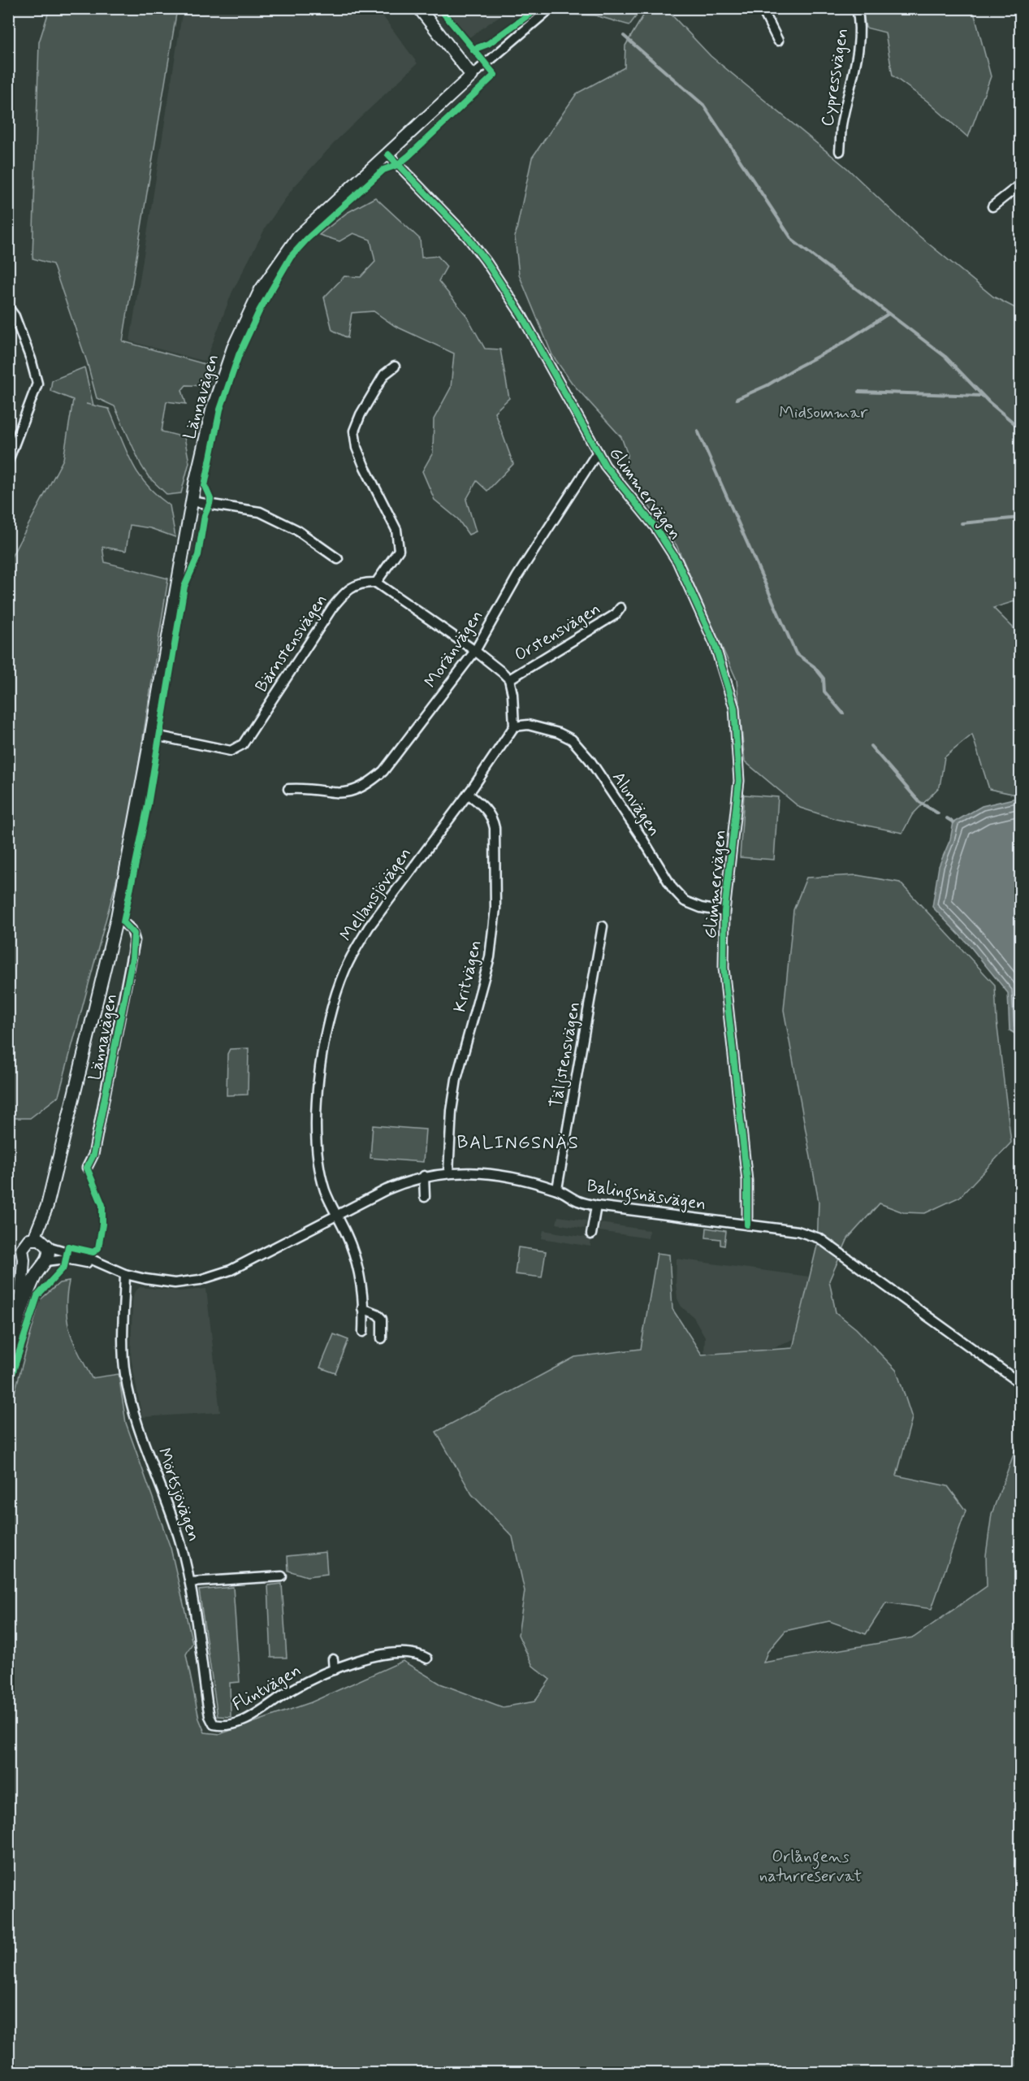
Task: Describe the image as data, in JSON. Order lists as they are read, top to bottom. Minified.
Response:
{"streets":{"main road":["Lännavägen"],"street":["Cypressvägen","Glimmervägen","Orstensvägen","Bärnstensvägen","Moränvägen","Alunvägen","Mellansjövägen","Kritvägen","Täljstensvägen","Balingsnäsvägen","Mörtsjövägen","Flintvägen"]},"crossings":[["Lännavägen","Glimmervägen"],["Lännavägen","Bärnstensvägen"],["Lännavägen","Balingsnäsvägen"],["Glimmervägen","Moränvägen"],["Glimmervägen","Alunvägen"],["Glimmervägen","Balingsnäsvägen"],["Alunvägen","Mellansjövägen"],["Mellansjövägen","Kritvägen"],["Mellansjövägen","Balingsnäsvägen"],["Kritvägen","Balingsnäsvägen"],["Täljstensvägen","Balingsnäsvägen"],["Balingsnäsvägen","Mörtsjövägen"],["Mörtsjövägen","Flintvägen"]],"districts":["BALINGSNÄS"],"parks":["Midsommar","Orlångens naturreservat"]}
